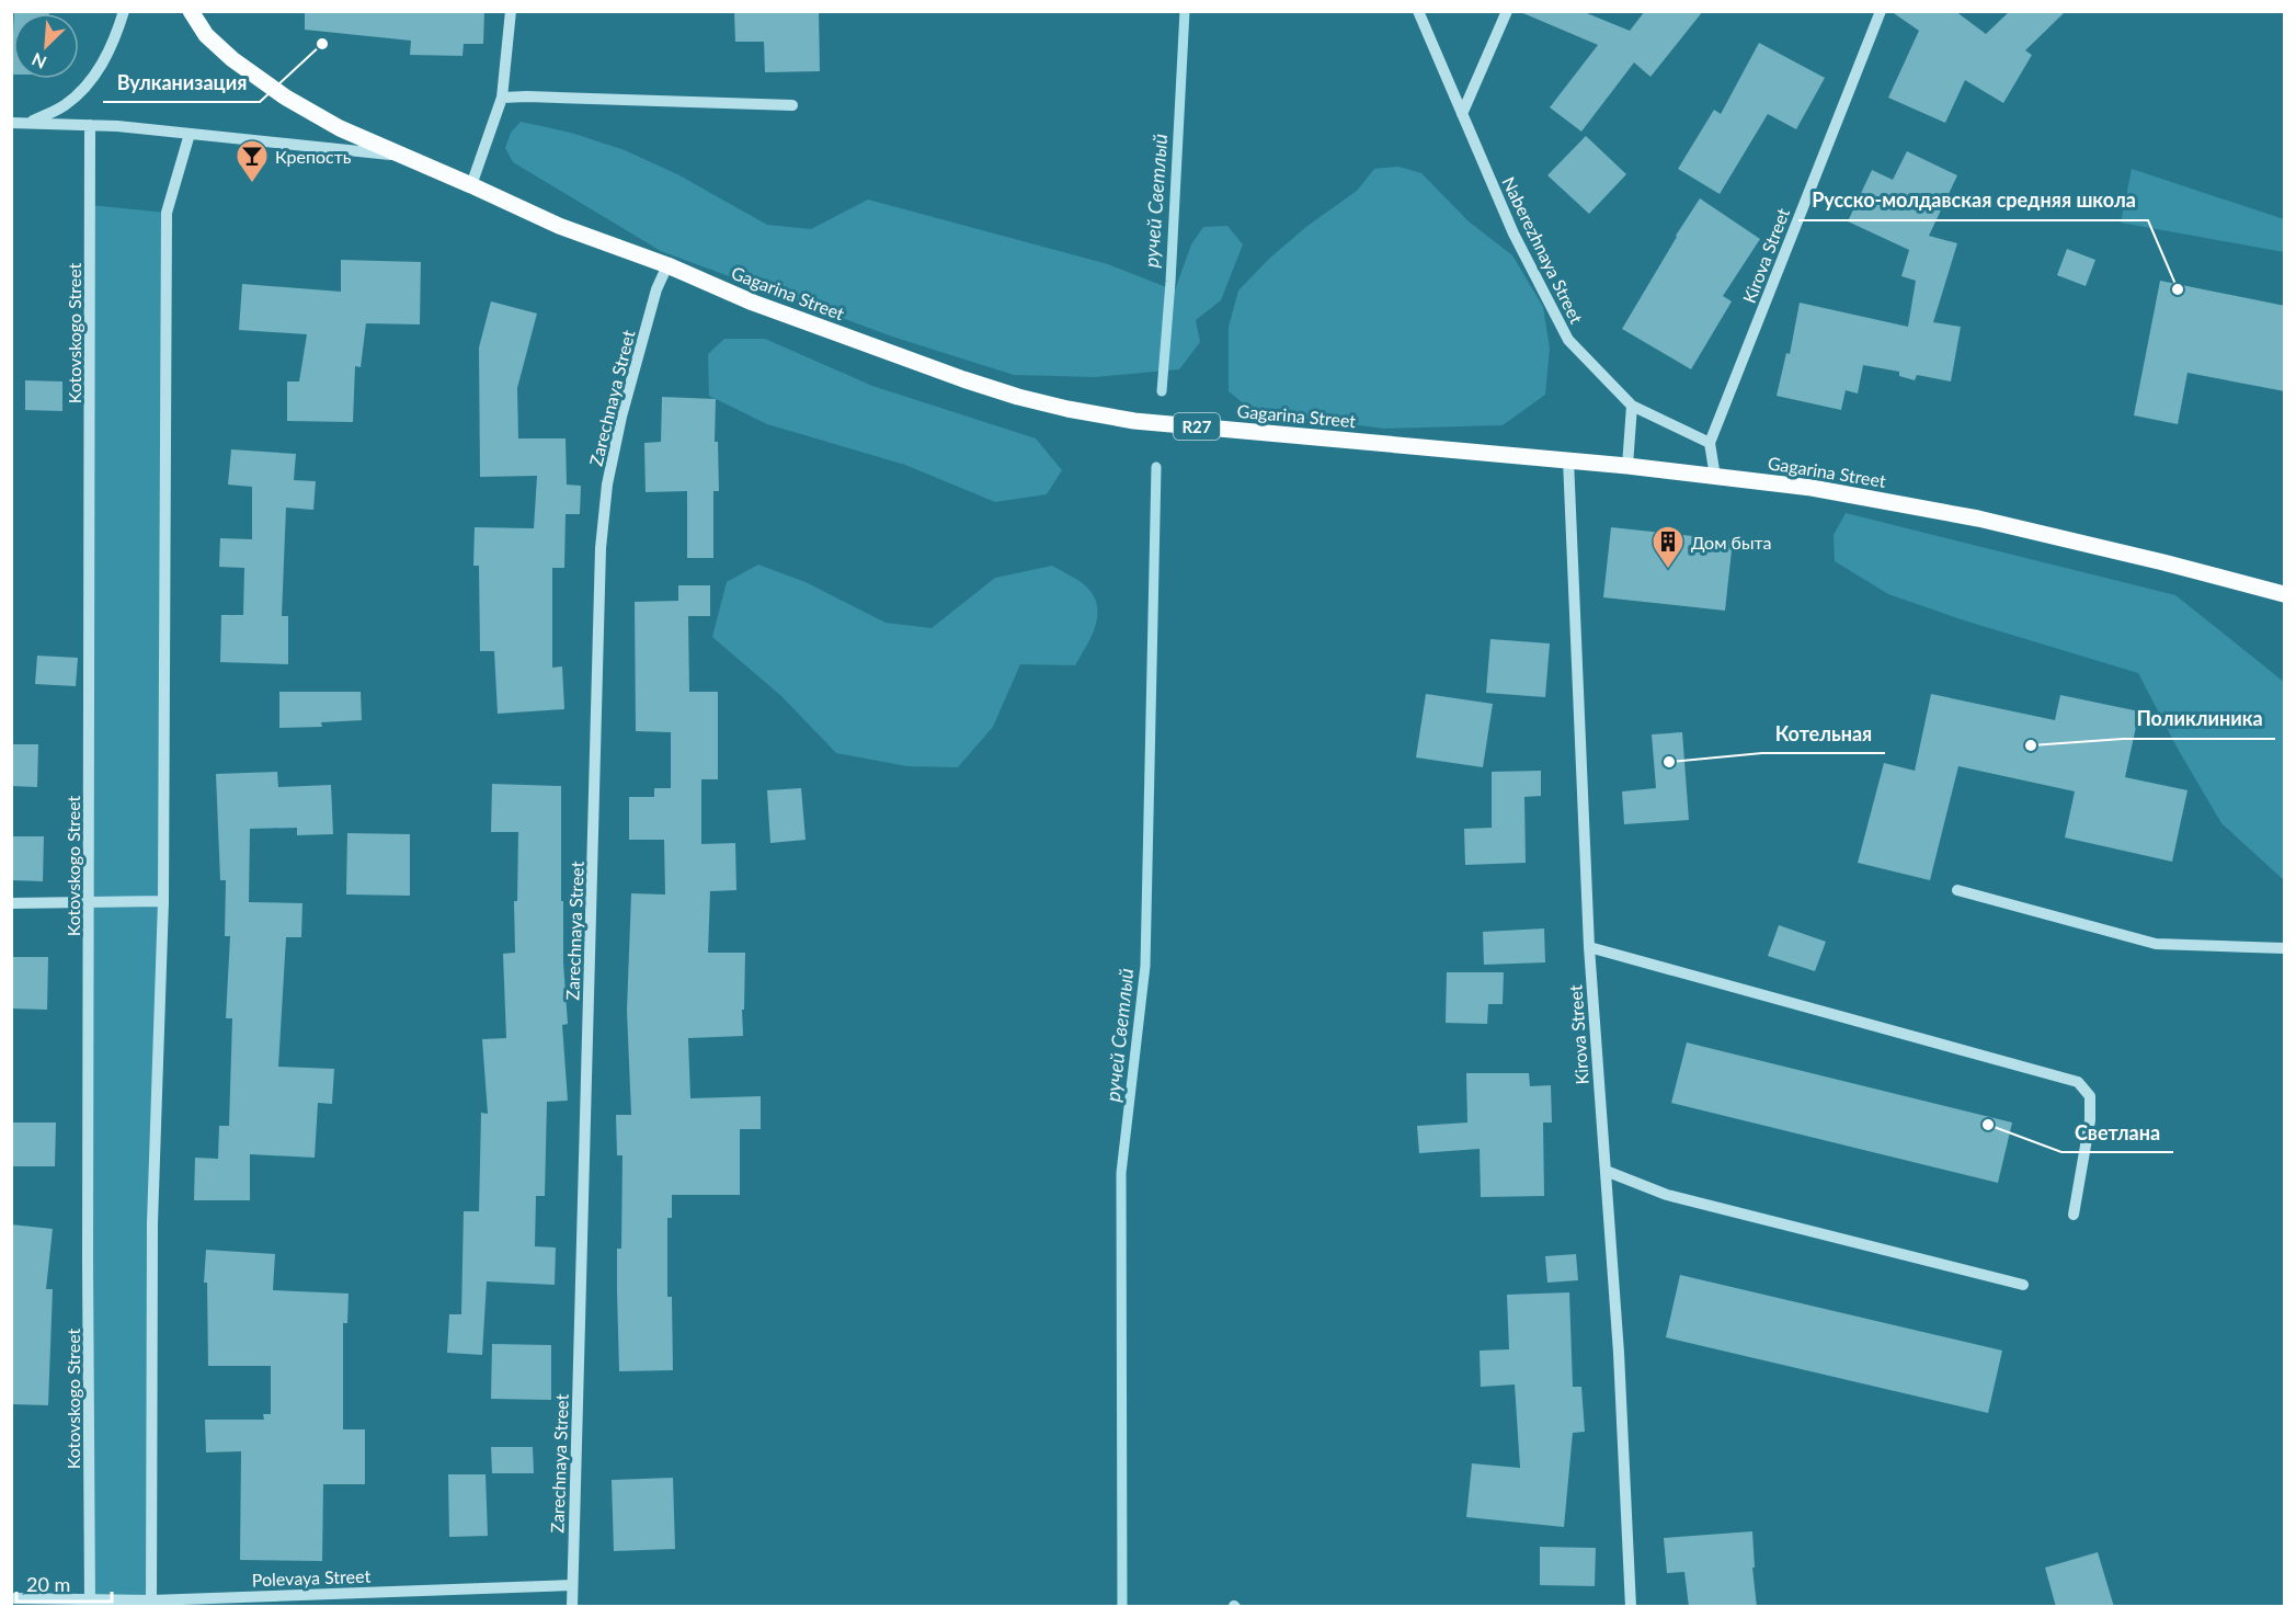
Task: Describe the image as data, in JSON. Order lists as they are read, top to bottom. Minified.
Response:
{"streets":{"main road":["Gagarina Street","R27"],"street":["Naberezhnaya Street","Kirova Street","Kotovskogo Street","Zarechnaya Street","Polevaya Street"]},"crossings":[["Naberezhnaya Street","Kirova Street"],["Kirova Street","Gagarina Street"],["Gagarina Street","Zarechnaya Street"],["Kotovskogo Street","Polevaya Street"],["Zarechnaya Street","Polevaya Street"]],"water":["ручей Светлый"],"places":{"other":["Вулканизация","Русско-молдавская средняя школа","Поликлиника","Котельная","Светлана"],"bar":["Крепость"],"building":["Дом быта"]},"scale_bar":"20 m","north":"bottom left"}
